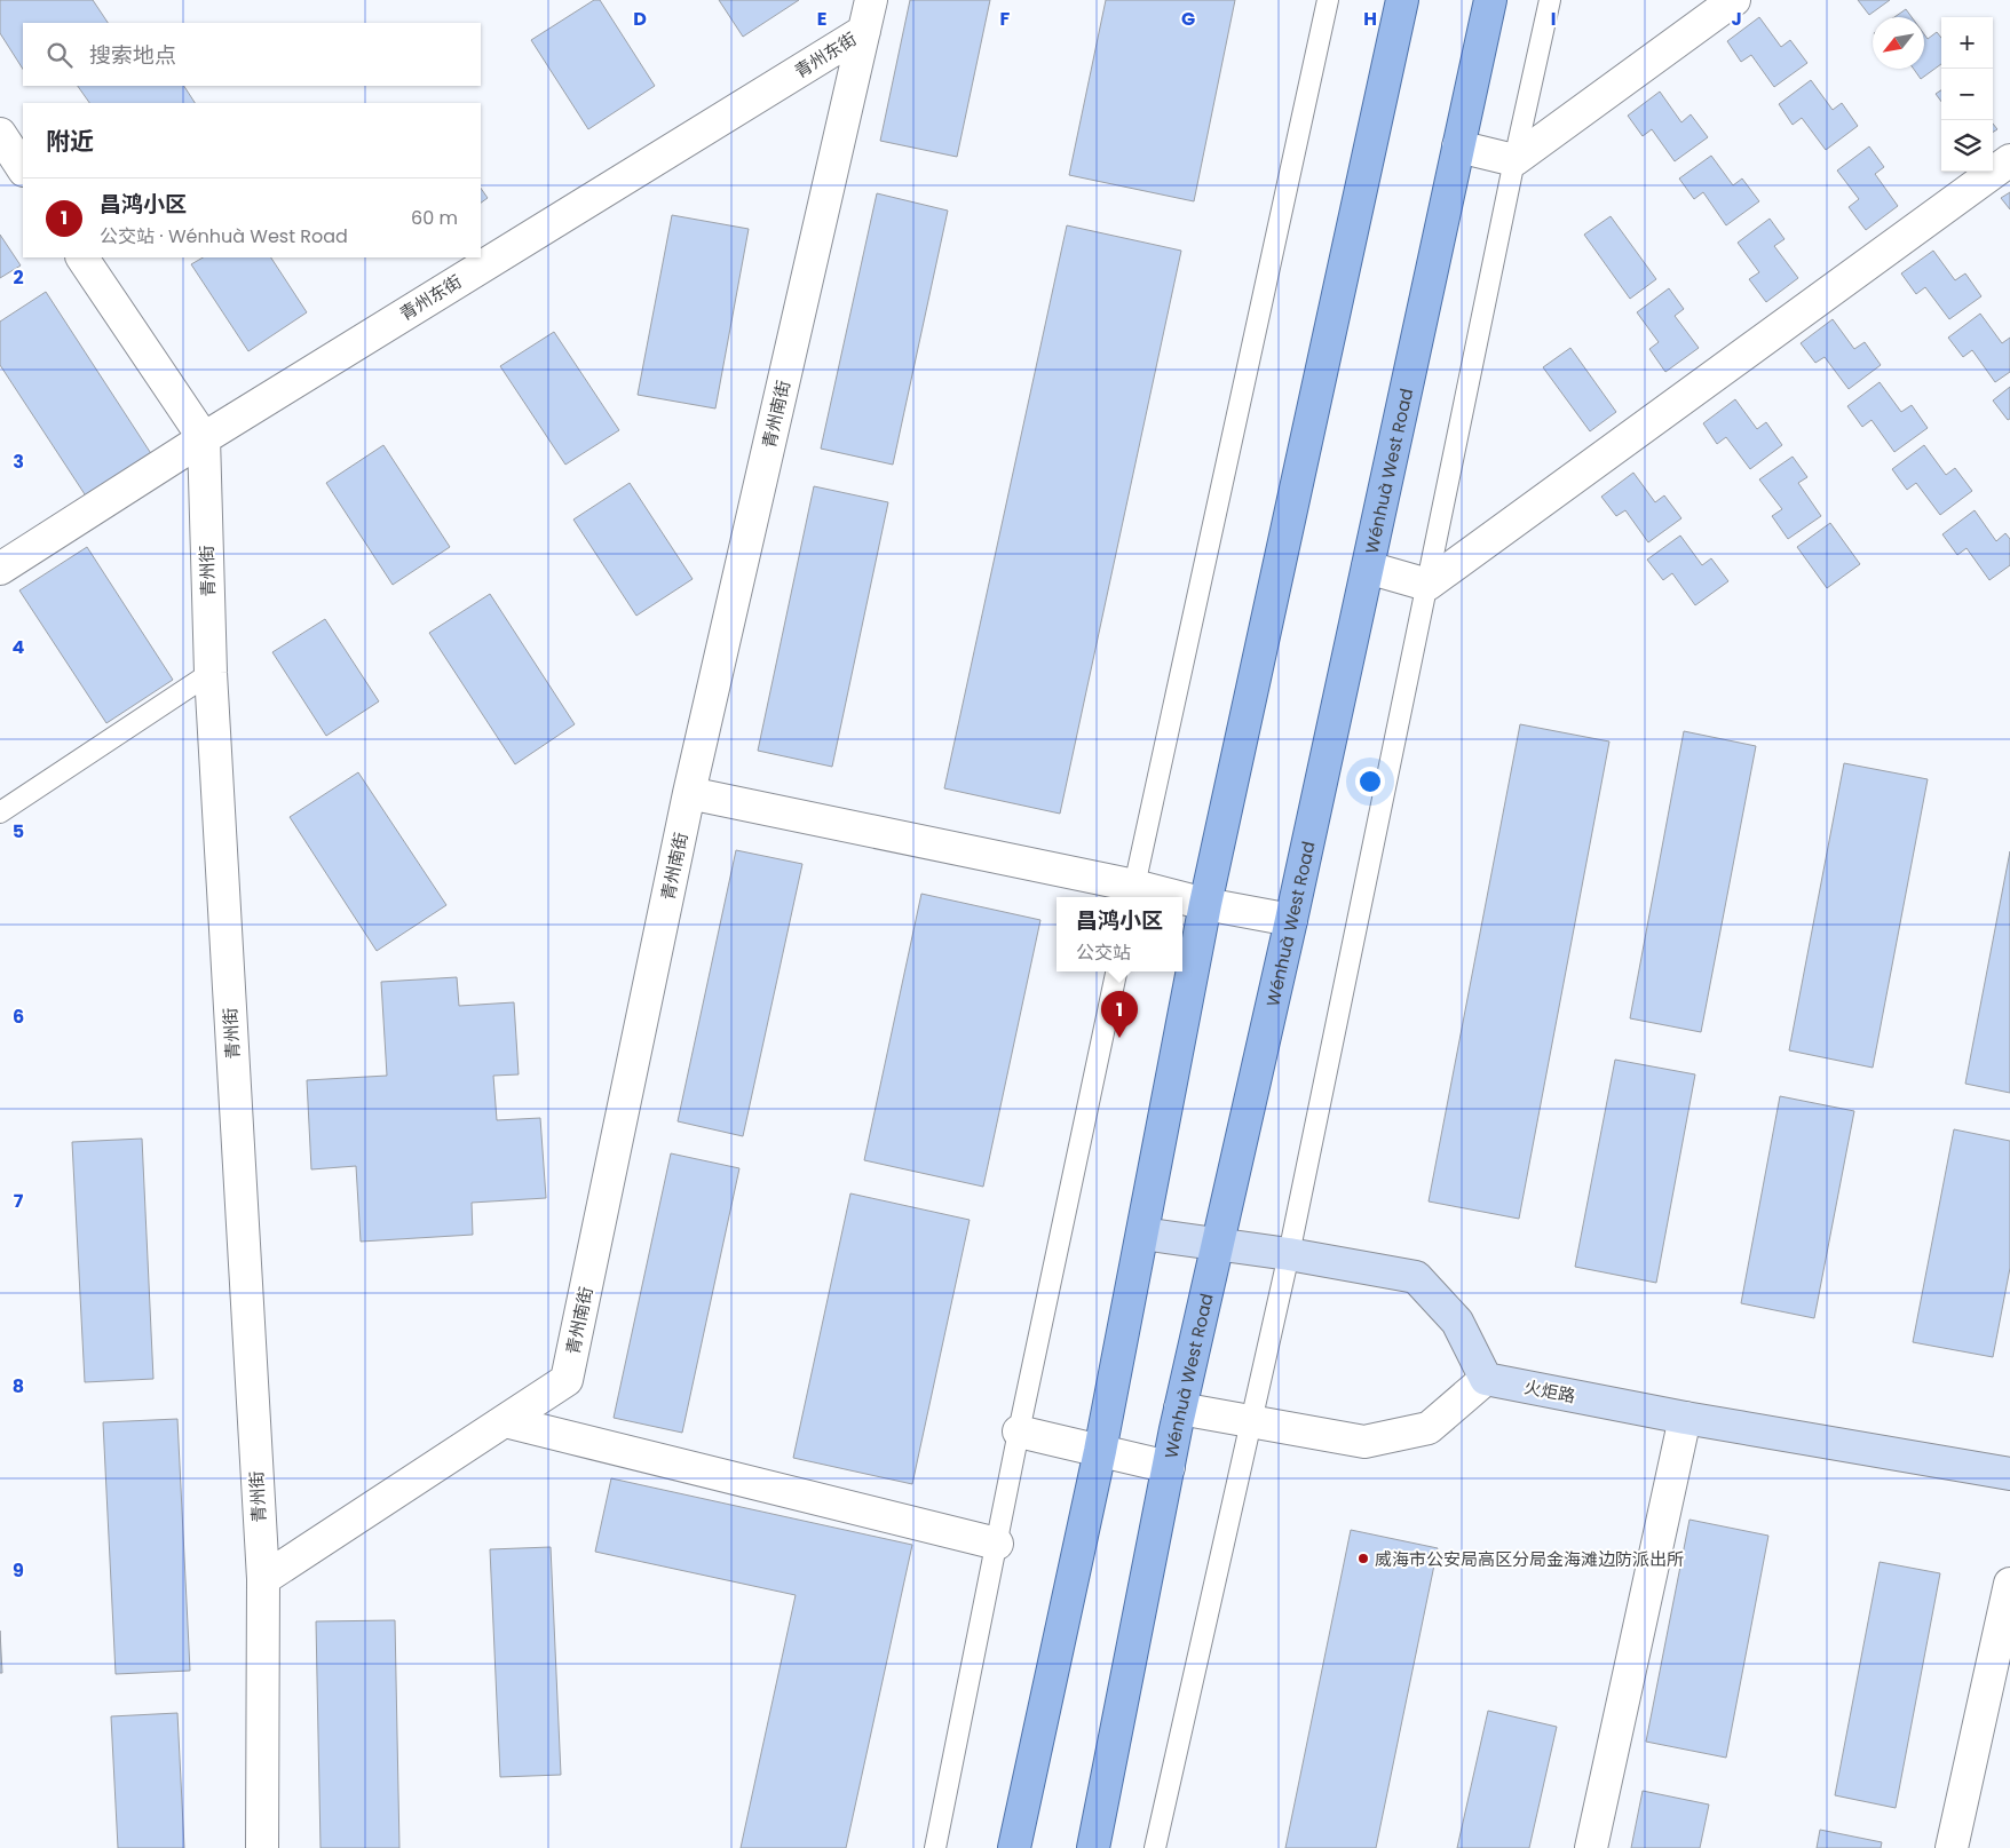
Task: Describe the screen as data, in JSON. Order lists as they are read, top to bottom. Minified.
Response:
{"streets":{"main road":["Wénhuà West Road","火炬路"],"street":["青州东街","青州南街","青州街"]},"crossings":[["青州东街","青州南街"],["青州东街","青州街"],["青州南街","青州街"]],"places":["威海市公安局高区分局金海滩边防派出所"],"north":"bottom left","page":{"map_buttons":["+","−"],"search":"搜索地点","heading":"附近","list":[{"mark":"1","name":"昌鸿小区","note":"公交站 · Wénhuà West Road","value":"60 m"}],"popup":["昌鸿小区","公交站"],"pins":"1"},"grid":{"columns":["D","E","F","G","H","I","J"],"rows":["2","3","4","5","6","7","8","9"]}}
